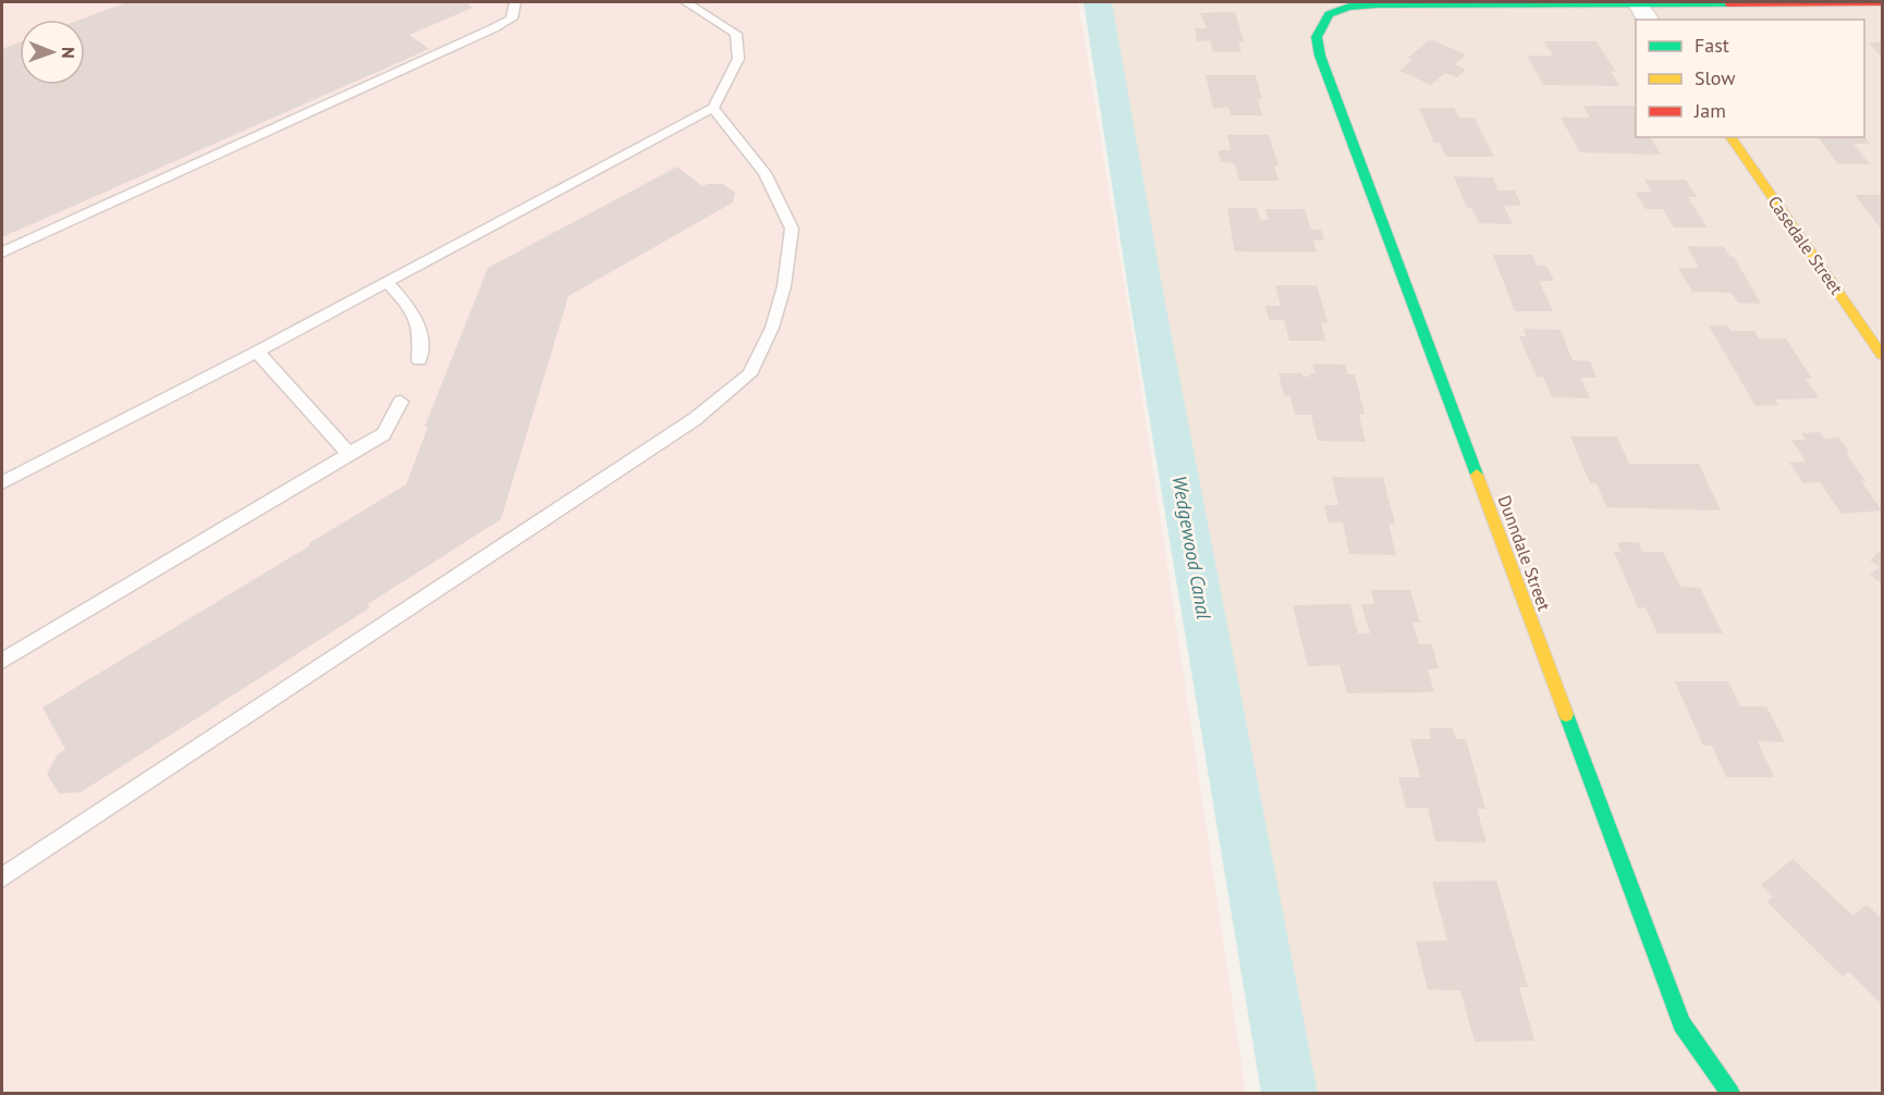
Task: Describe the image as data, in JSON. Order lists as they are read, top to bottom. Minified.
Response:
{"streets":{"street":["Casedale Street","Dunndale Street"]},"water":["Wedgewood Canal"],"legend":["Fast","Slow","Jam"],"north":"right"}
